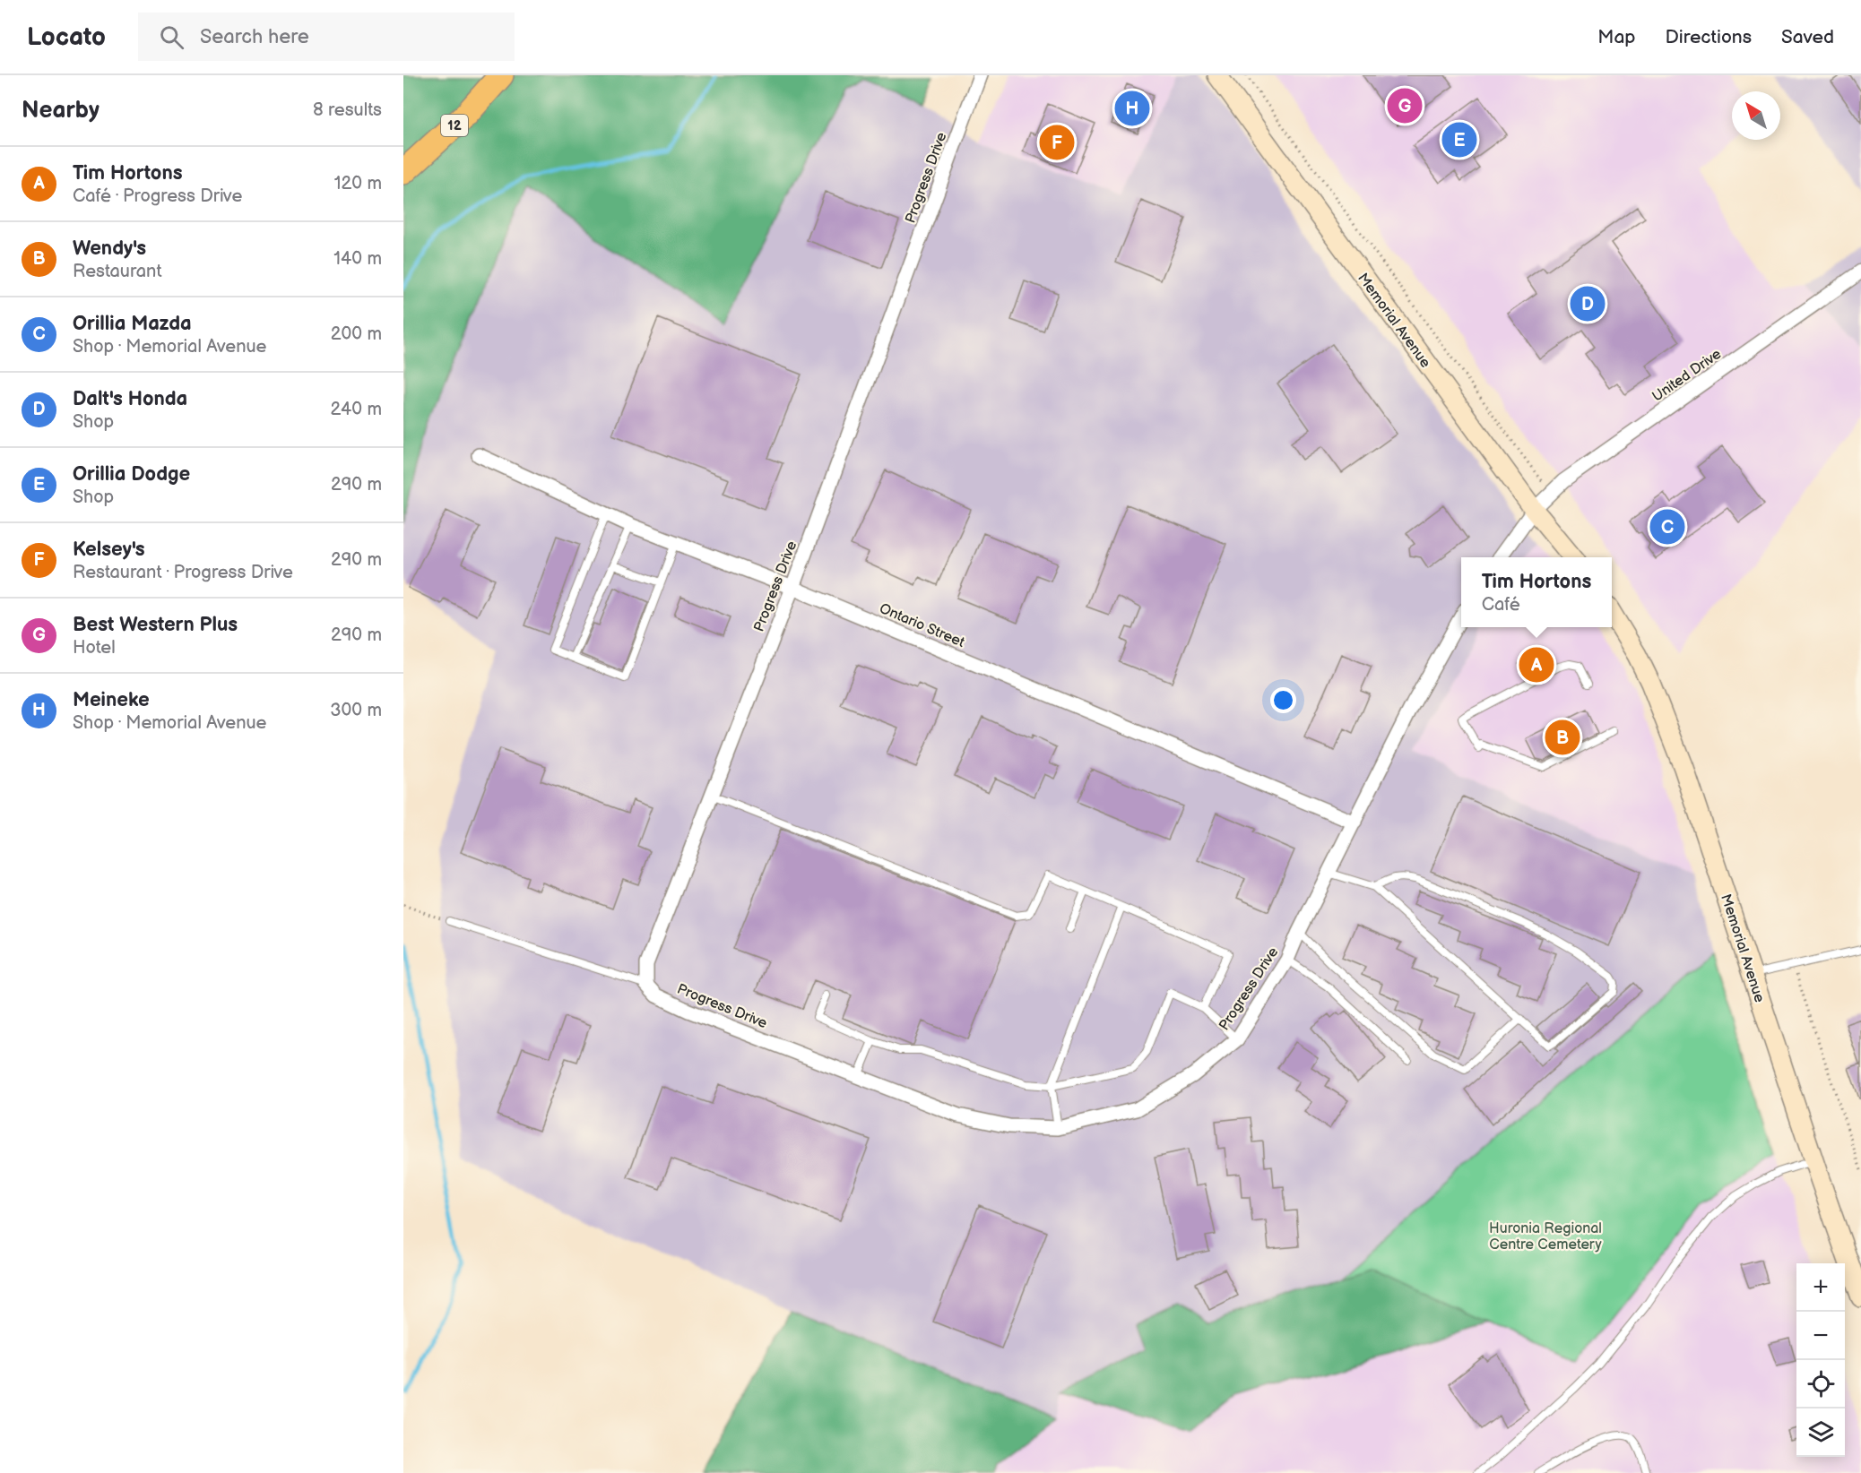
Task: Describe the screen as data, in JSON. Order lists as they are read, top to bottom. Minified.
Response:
{"streets":{"highway":["12"],"main road":["Memorial Avenue"],"street":["Progress Drive","United Drive","Ontario Street"]},"crossings":[["Progress Drive","Ontario Street"],["Memorial Avenue","United Drive"]],"parks":["Huronia Regional Centre Cemetery"],"north":"top left","page":{"header":"Locato","search":"Search here","nav":["Map","Directions","Saved"],"heading":["Nearby","8 results"],"pins":["G","H","E","F","D","C","A","B"],"list":[{"mark":"A","name":"Tim Hortons","note":"Café · Progress Drive","value":"120 m"},{"mark":"B","name":"Wendy's","note":"Restaurant","value":"140 m"},{"mark":"C","name":"Orillia Mazda","note":"Shop · Memorial Avenue","value":"200 m"},{"mark":"D","name":"Dalt's Honda","note":"Shop","value":"240 m"},{"mark":"E","name":"Orillia Dodge","note":"Shop","value":"290 m"},{"mark":"F","name":"Kelsey's","note":"Restaurant · Progress Drive","value":"290 m"},{"mark":"G","name":"Best Western Plus","note":"Hotel","value":"290 m"},{"mark":"H","name":"Meineke","note":"Shop · Memorial Avenue","value":"300 m"}],"popup":["Tim Hortons","Café"],"map_buttons":["+","−"]}}
